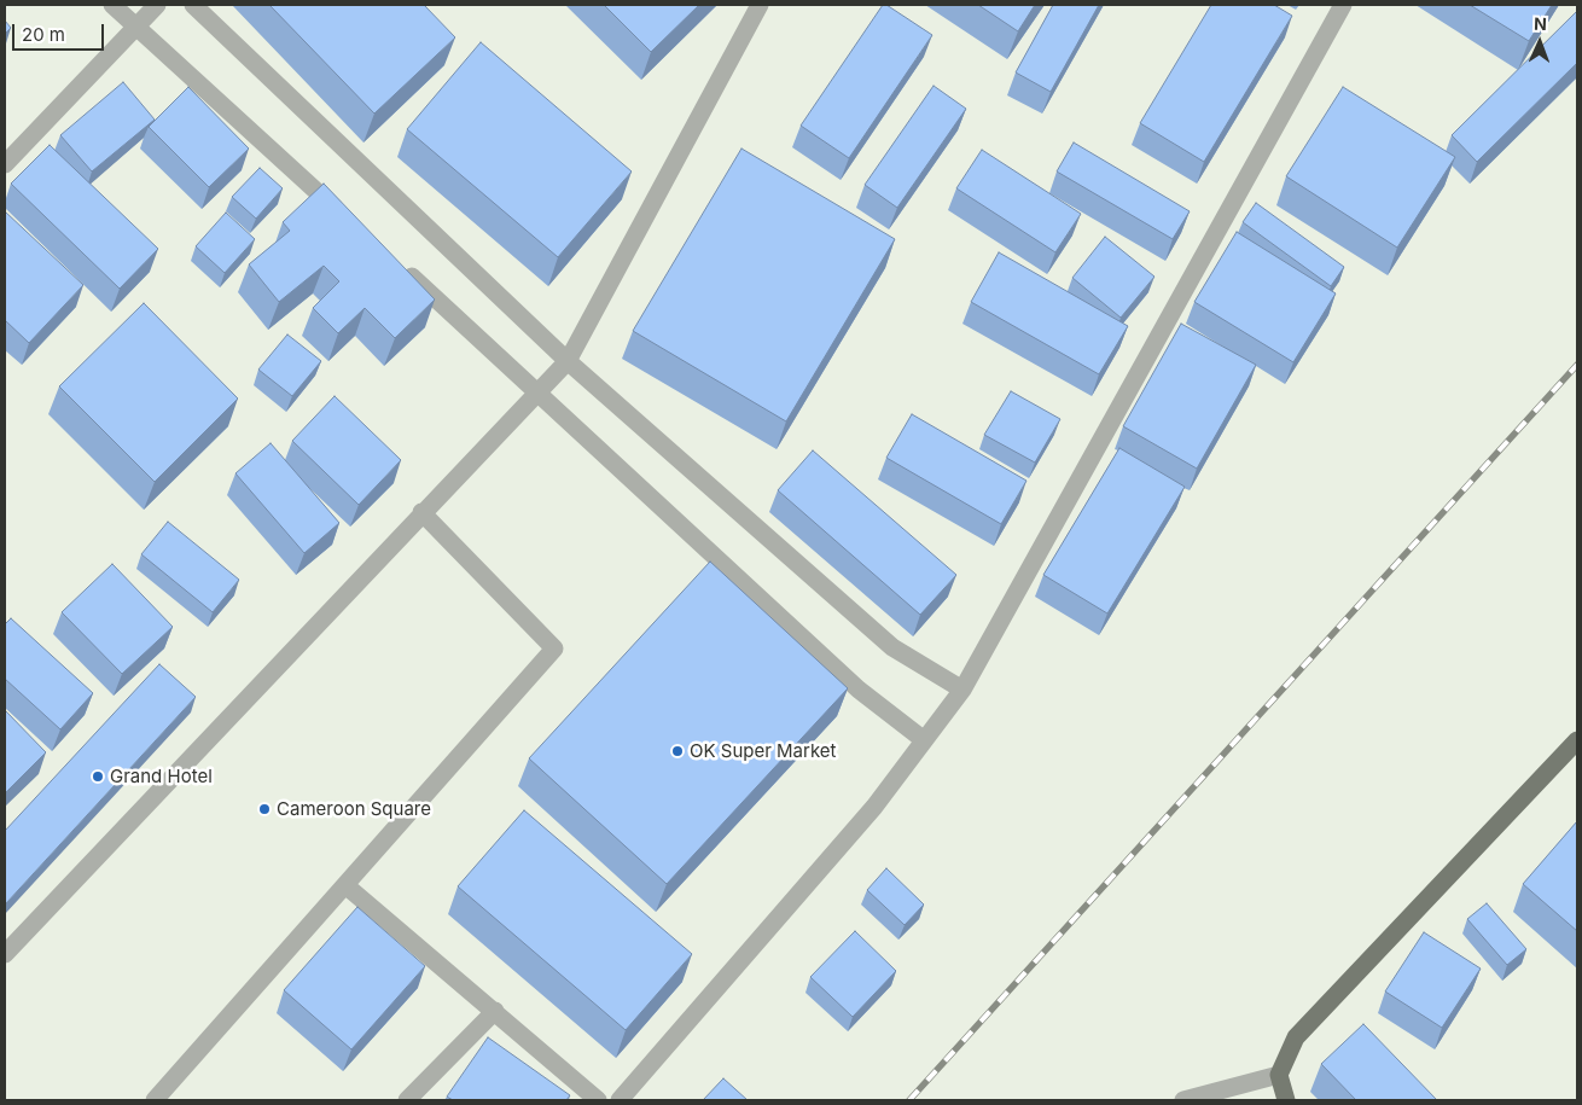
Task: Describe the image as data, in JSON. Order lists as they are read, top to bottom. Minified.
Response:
{"places":["OK Super Market","Grand Hotel","Cameroon Square"],"scale_bar":"20 m","north":"top"}
